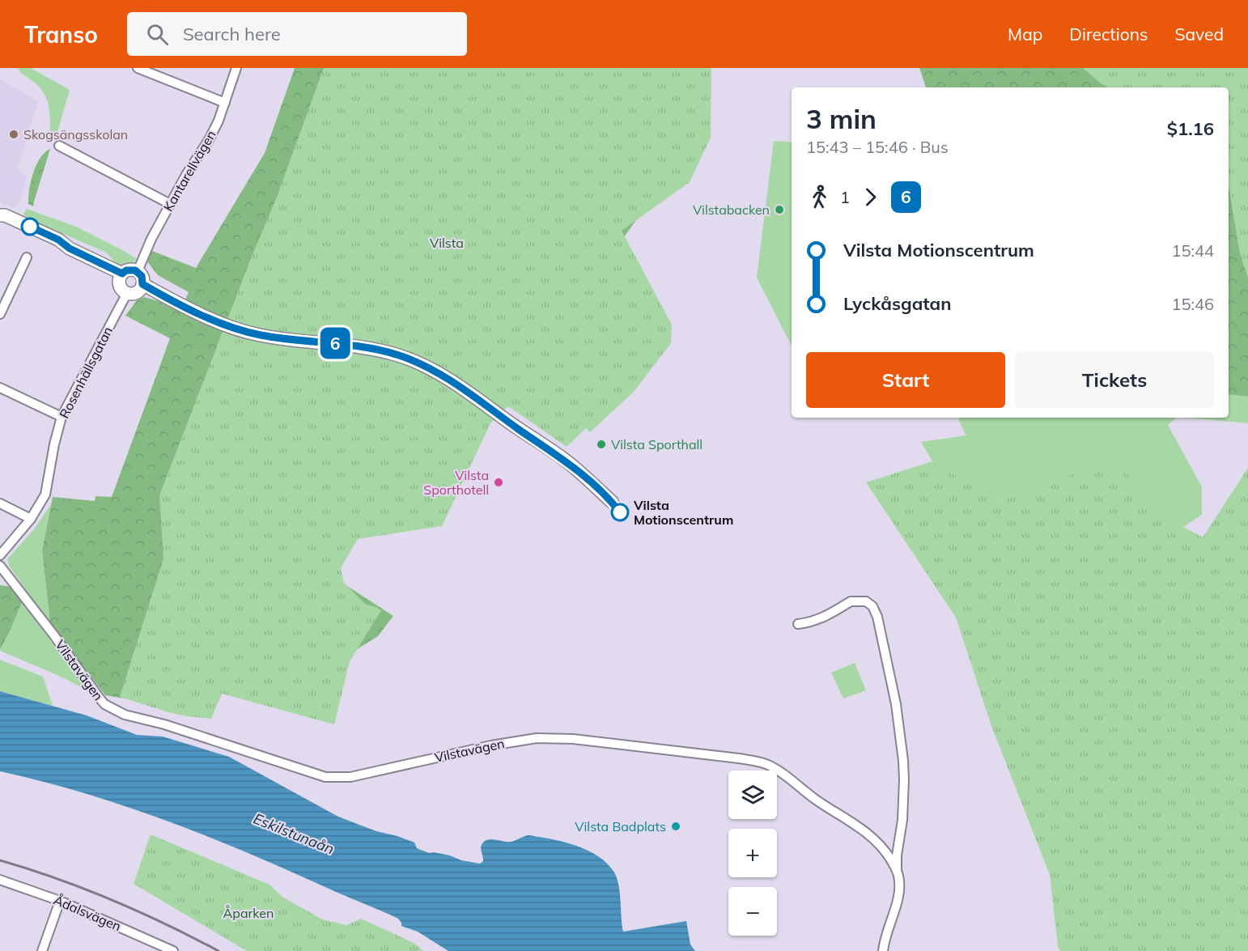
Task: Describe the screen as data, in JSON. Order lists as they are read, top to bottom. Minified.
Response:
{"streets":{"street":["Kantarellvägen","Rosenhällsgatan","Vilstavägen","Ådalsvägen"]},"crossings":[["Kantarellvägen","Rosenhällsgatan"]],"water":["Eskilstunaån"],"parks":["Vilsta","Åparken"],"places":["Skogsängsskolan","Vilstabacken","Vilsta Sporthall","Vilsta Sporthotell","Vilsta Motionscentrum","Vilsta Badplats"],"lines":["bus line 6"],"page":{"header":"Transo","search":"Search here","nav":["Map","Directions","Saved"],"on_map":"6","heading":["3 min","15:43 – 15:46 · Bus","$1.16"],"legs":["1","6"],"list":[{"name":"Vilsta Motionscentrum","value":"15:44"},{"name":"Lyckåsgatan","value":"15:46"}],"buttons":["Start","Tickets"],"map_buttons":["+","−"]}}
